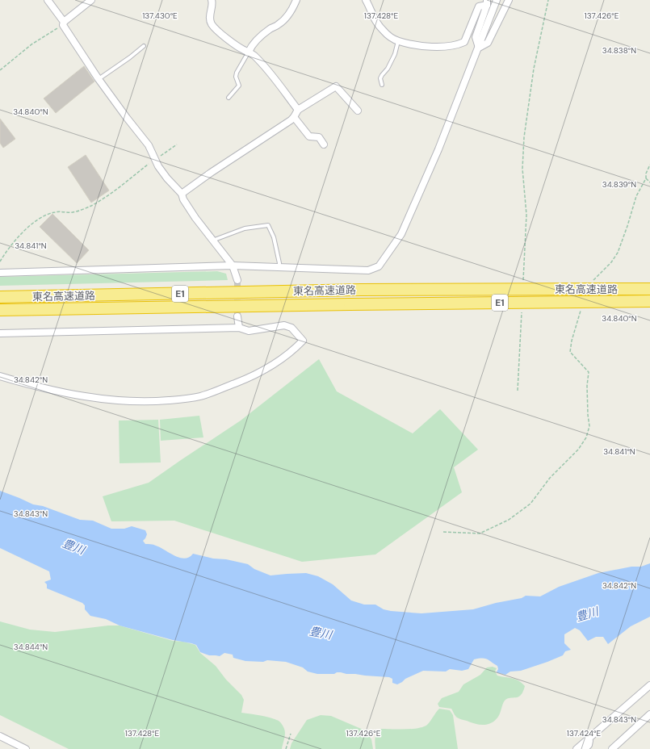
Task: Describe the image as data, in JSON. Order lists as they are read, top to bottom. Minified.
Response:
{"streets":{"highway":["東名高速道路","E1"]},"water":["豊川"],"coordinates":["137.430°E","137.428°E","137.426°E","34.838°N","34.840°N","34.839°N","34.841°N","34.842°N","34.843°N","34.844°N","137.424°E"]}
